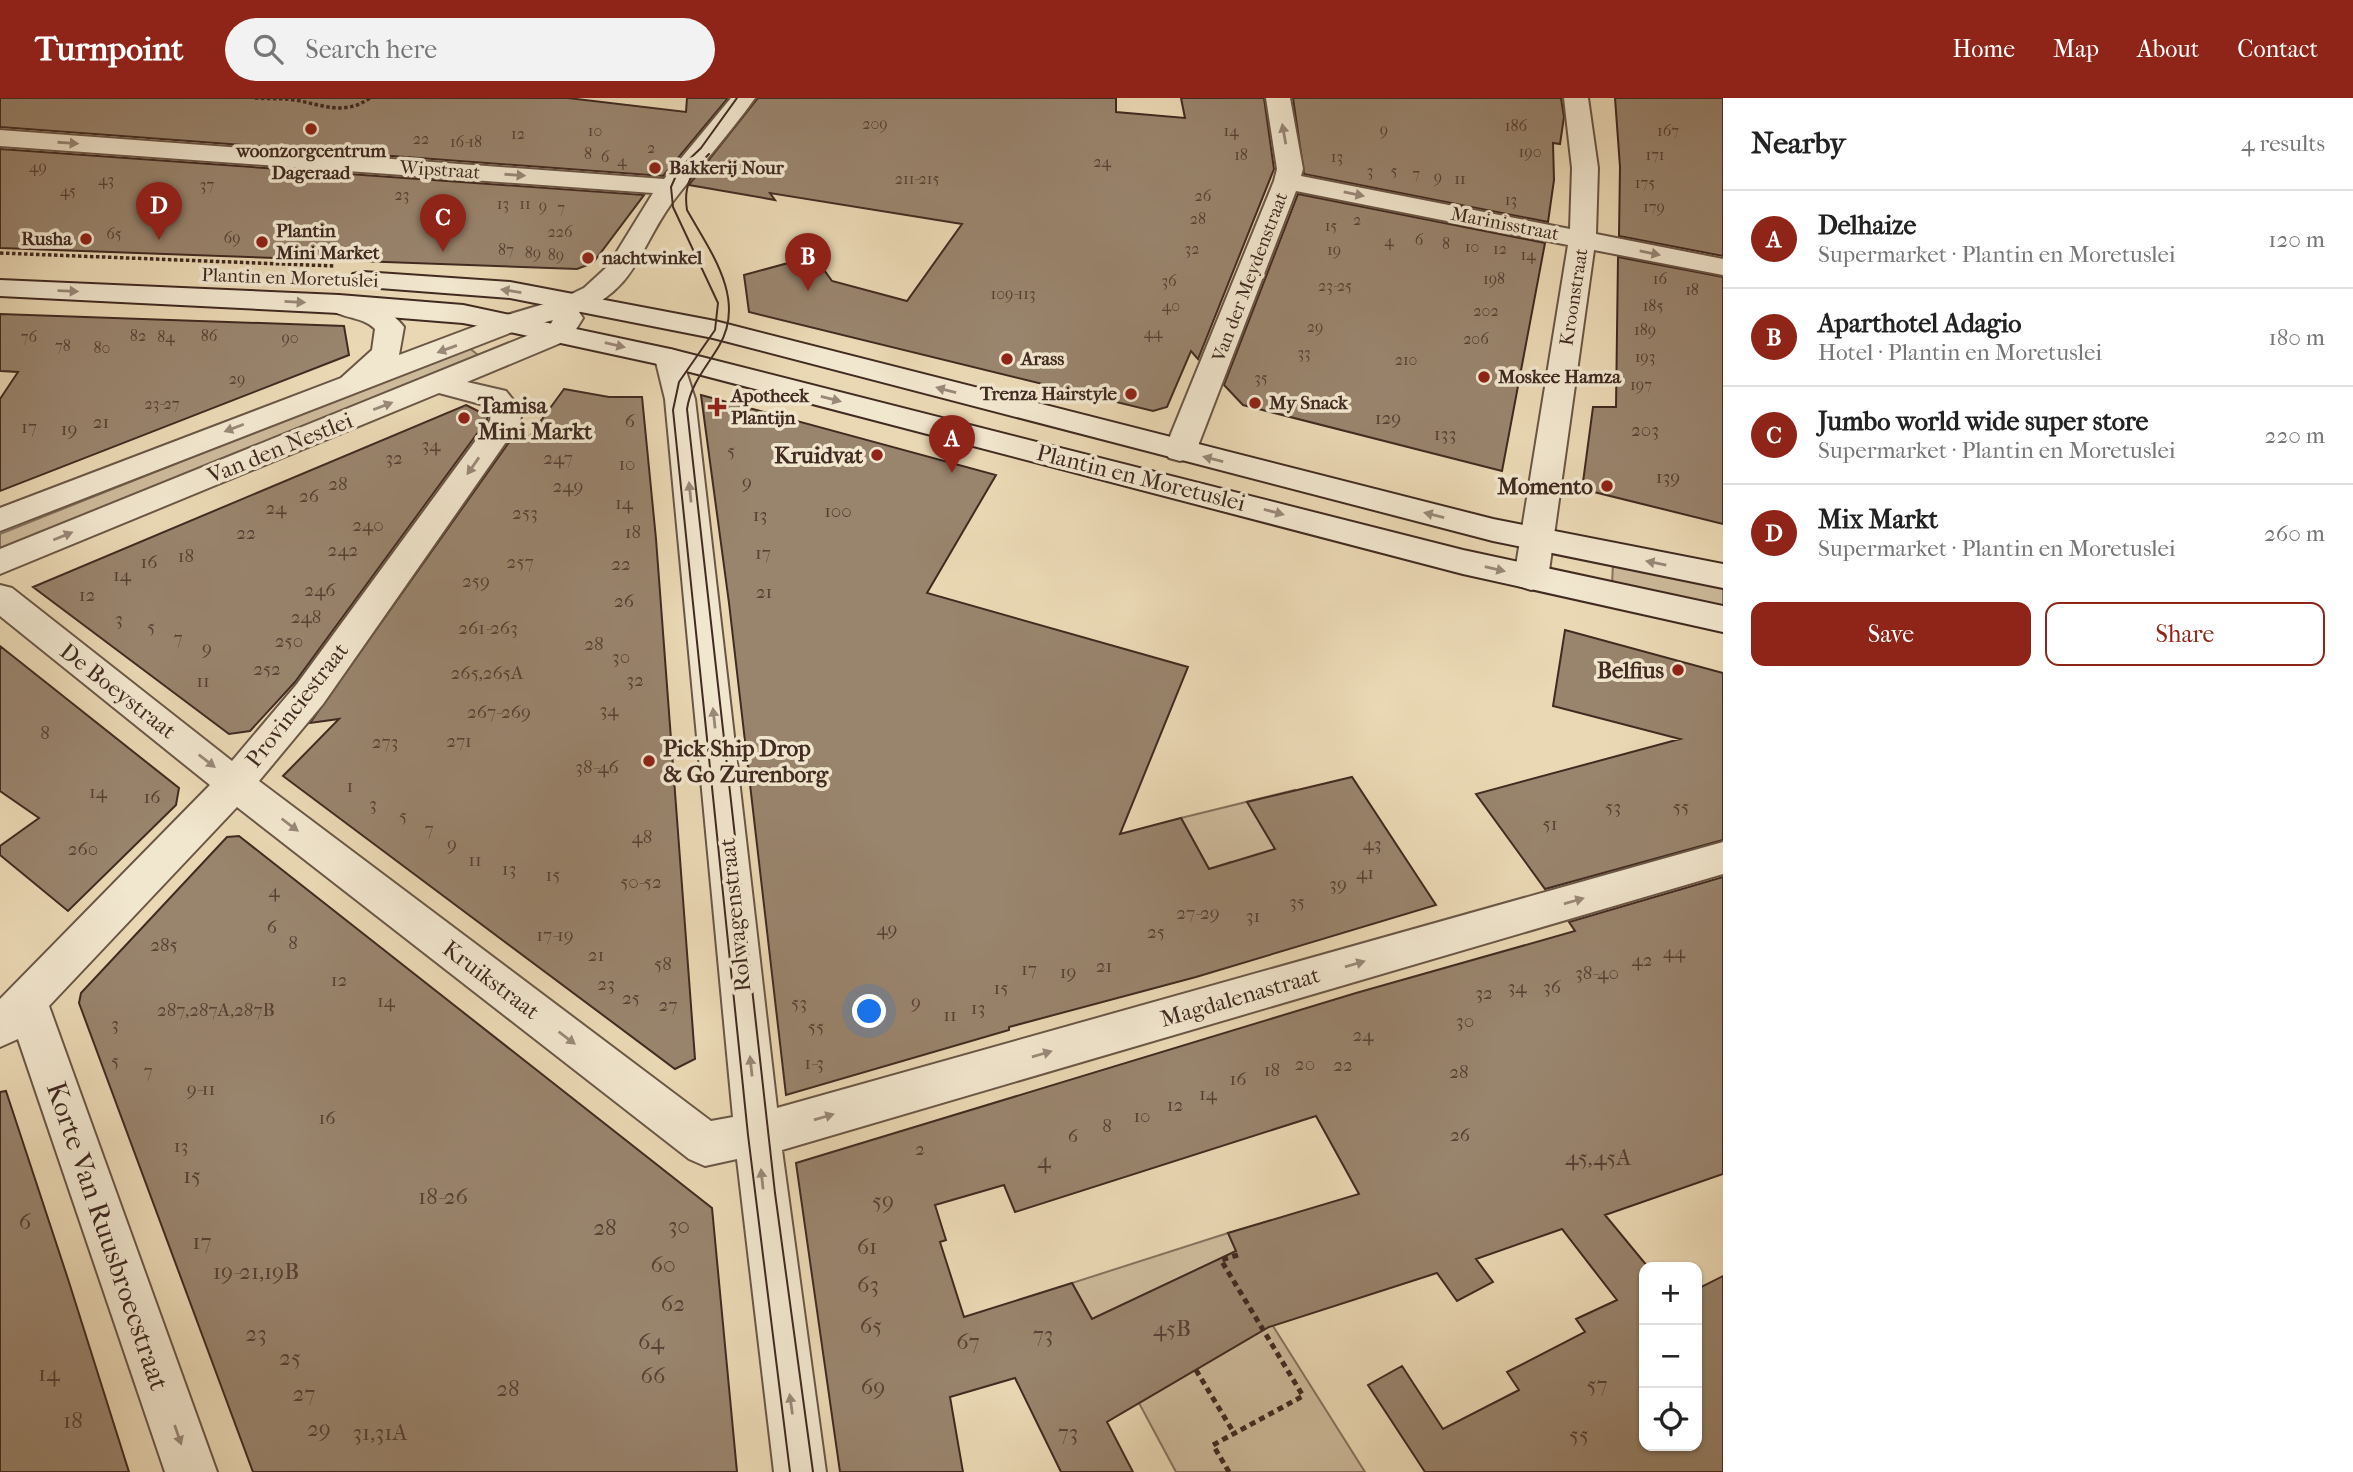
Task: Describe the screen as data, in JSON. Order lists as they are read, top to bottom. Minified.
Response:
{"streets":{"street":["Wipstraat","Marinisstraat","Van der Meydenstraat","Plantin en Moretuslei","Kroonstraat","Van den Nestlei","De Boeystraat","Provinciestraat","Rolwagenstraat","Kruikstraat","Magdalenastraat","Korte Van Ruusbroecstraat"]},"crossings":[["Marinisstraat","Van der Meydenstraat"],["Marinisstraat","Kroonstraat"],["Van der Meydenstraat","Plantin en Moretuslei"],["Plantin en Moretuslei","Kroonstraat"],["Plantin en Moretuslei","Van den Nestlei"],["Plantin en Moretuslei","Rolwagenstraat"],["Van den Nestlei","Provinciestraat"],["De Boeystraat","Provinciestraat"],["De Boeystraat","Kruikstraat"],["Provinciestraat","Kruikstraat"],["Provinciestraat","Korte Van Ruusbroecstraat"],["Rolwagenstraat","Kruikstraat"],["Rolwagenstraat","Magdalenastraat"],["Kruikstraat","Magdalenastraat"]],"one_way":["Wipstraat","Marinisstraat","De Boeystraat","Rolwagenstraat","Kruikstraat","Magdalenastraat","Korte Van Ruusbroecstraat"],"places":{"other":["woonzorgcentrum Dageraad","Bakkerij Nour","Rusha","Plantin Mini Market","nachtwinkel","Arass","Moskee Hamza","Trenza Hairstyle","My Snack","Tamisa Mini Markt","Kruidvat","Momento","Belfius","Pick Ship Drop & Go Zurenborg"],"health":["Apotheek Plantijn"]},"house_numbers":["209","186","9","10","14","167","12","22","16-18","2","190","8","18","171","6","13","4","24","49","3","5","7","9","211-215","11","43","175","37","45","23","26","13","13","11","9","179","7","28","2","15","226","65","69","6","4","8","10","32","12","87","19","89","89","14","198","16","36","23-25","18","109-113","40","185","202","29","189","44","82","86","76","84","90","206","78","80","33","193","210","35","29","197","23-27","129","6","21","17","19","203","133","34","5","32","247","10","139","9","28","249","26","14","24","100","253","13","240","18","22","242","17","18","16","257","22","14","259","246","21","12","26","248","3","5","261-263","7","250","28","9","30","252","265,265A","32","11","34","267-269","8","271","273","38-46","1","14","16","3","53","55","5","51","7","48","9","43","260","11","13","41","15","50-52","39","4","35","27-29","31","6","49","25","17-19","8","285","44","21","42","58","21","17","19","38-40","12","23","34","36","15","32","25","14","9","53","27","13","287,287A,287B","11","30","3","55","24","5","1-3","20","22","18","7","28","16","9-11","14","12","10","16","8","26","6","13","2","45,45A","4","15","18-26","59","6","30","28","17","61","60","19-21,19B","63","62","65","45B","23","73","64","67","25","14","66","57","69","28","27","18","29","31,31A","73","55"],"page":{"header":"Turnpoint","search":"Search here","nav":["Home","Map","About","Contact"],"heading":["Nearby","4 results"],"pins":["D","C","B","A"],"list":[{"mark":"A","name":"Delhaize","note":"Supermarket · Plantin en Moretuslei","value":"120 m"},{"mark":"B","name":"Aparthotel Adagio","note":"Hotel · Plantin en Moretuslei","value":"180 m"},{"mark":"C","name":"Jumbo world wide super store","note":"Supermarket · Plantin en Moretuslei","value":"220 m"},{"mark":"D","name":"Mix Markt","note":"Supermarket · Plantin en Moretuslei","value":"260 m"}],"buttons":["Save","Share"],"map_buttons":["+","−"]}}
